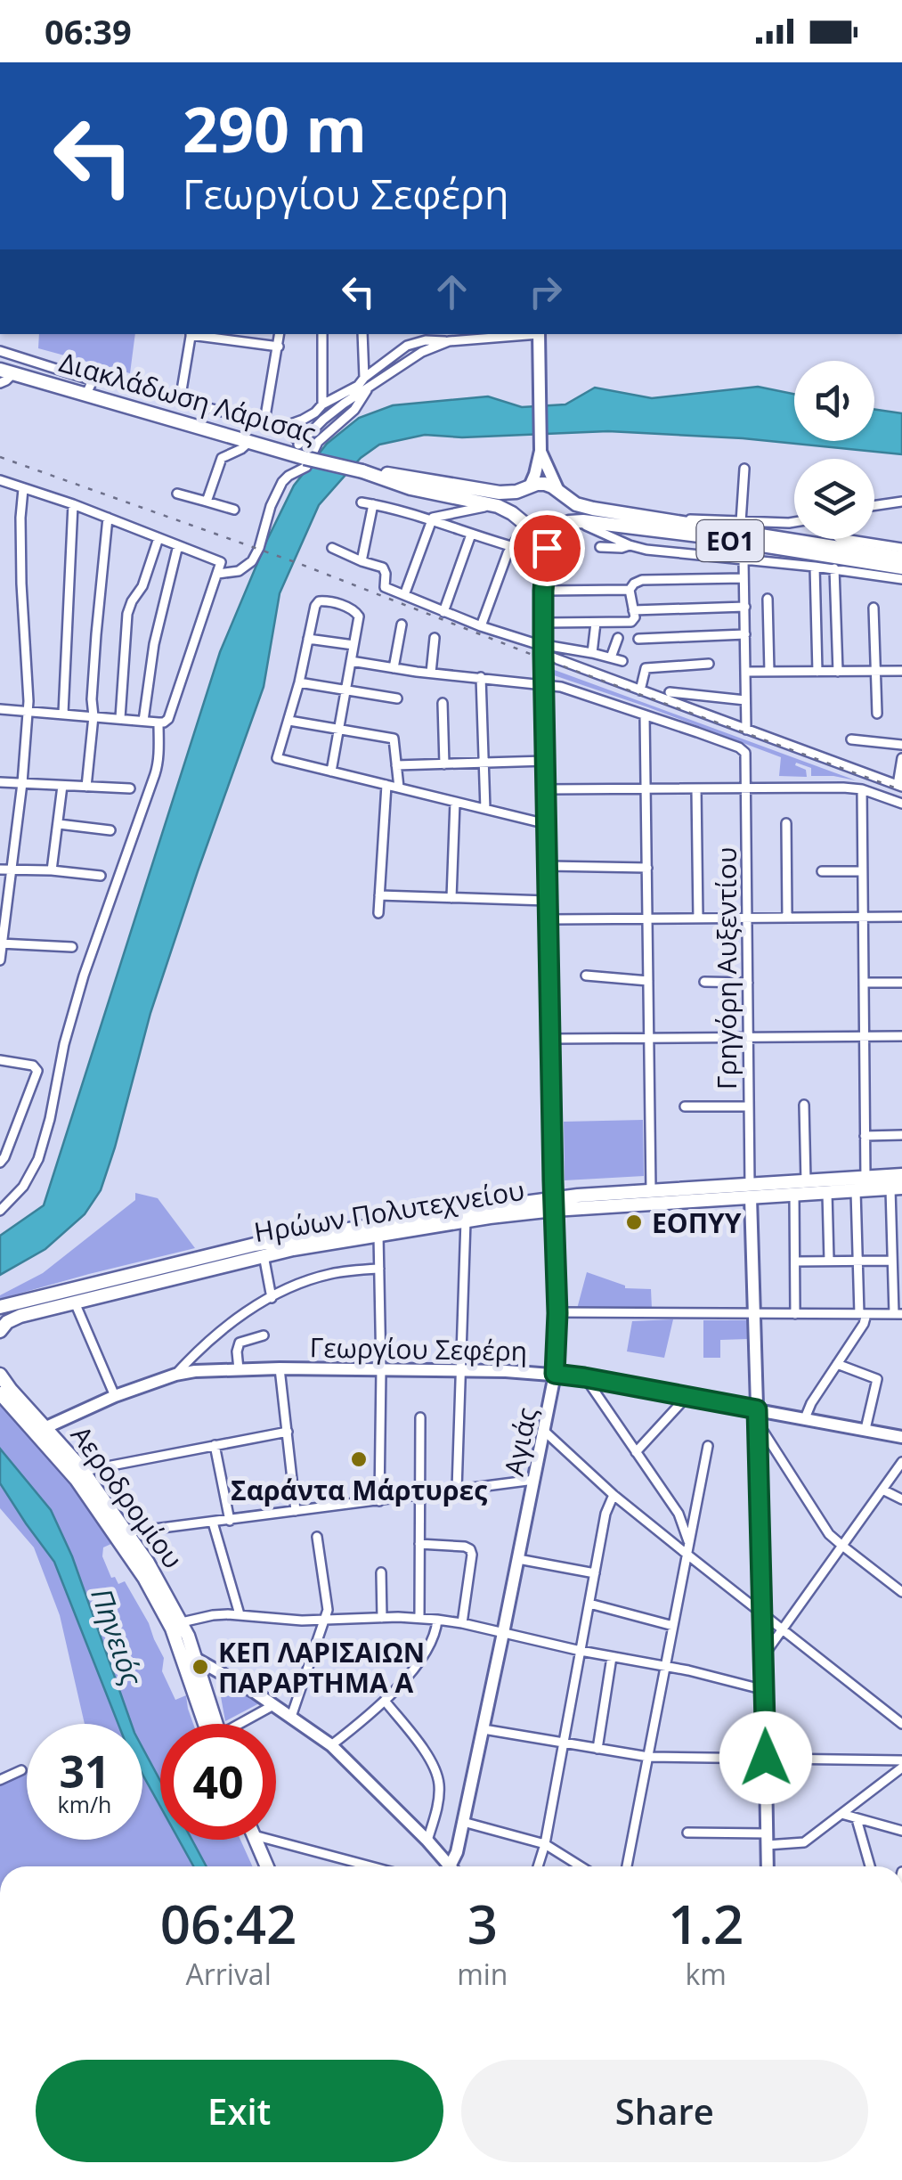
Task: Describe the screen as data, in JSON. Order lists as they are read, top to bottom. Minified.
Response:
{"streets":{"main road":["Διακλάδωση Λάρισας","ΕΟ1","Γρηγόρη Αυξεντίου","Ηρώων Πολυτεχνείου","Γεωργίου Σεφέρη","Αγιάς","Αεροδρομίου"]},"crossings":[["Διακλάδωση Λάρισας","Αγιάς"],["Γρηγόρη Αυξεντίου","Ηρώων Πολυτεχνείου"],["Γρηγόρη Αυξεντίου","Γεωργίου Σεφέρη"],["Ηρώων Πολυτεχνείου","Αγιάς"],["Γεωργίου Σεφέρη","Αγιάς"],["Γεωργίου Σεφέρη","Αεροδρομίου"]],"water":["Πηνειός"],"places":["ΕΟΠΥΥ","Σαράντα Μάρτυρες","ΚΕΠ ΛΑΡΙΣΑΙΩΝ ΠΑΡΑΡΤΗΜΑ A"],"page":{"status":"06:39","turn":["290 m","Γεωργίου Σεφέρη"],"speed":"31 km/h","limit":"40","eta":["06:42","Arrival","3","min","1.2","km"],"buttons":["Exit","Share"]}}
